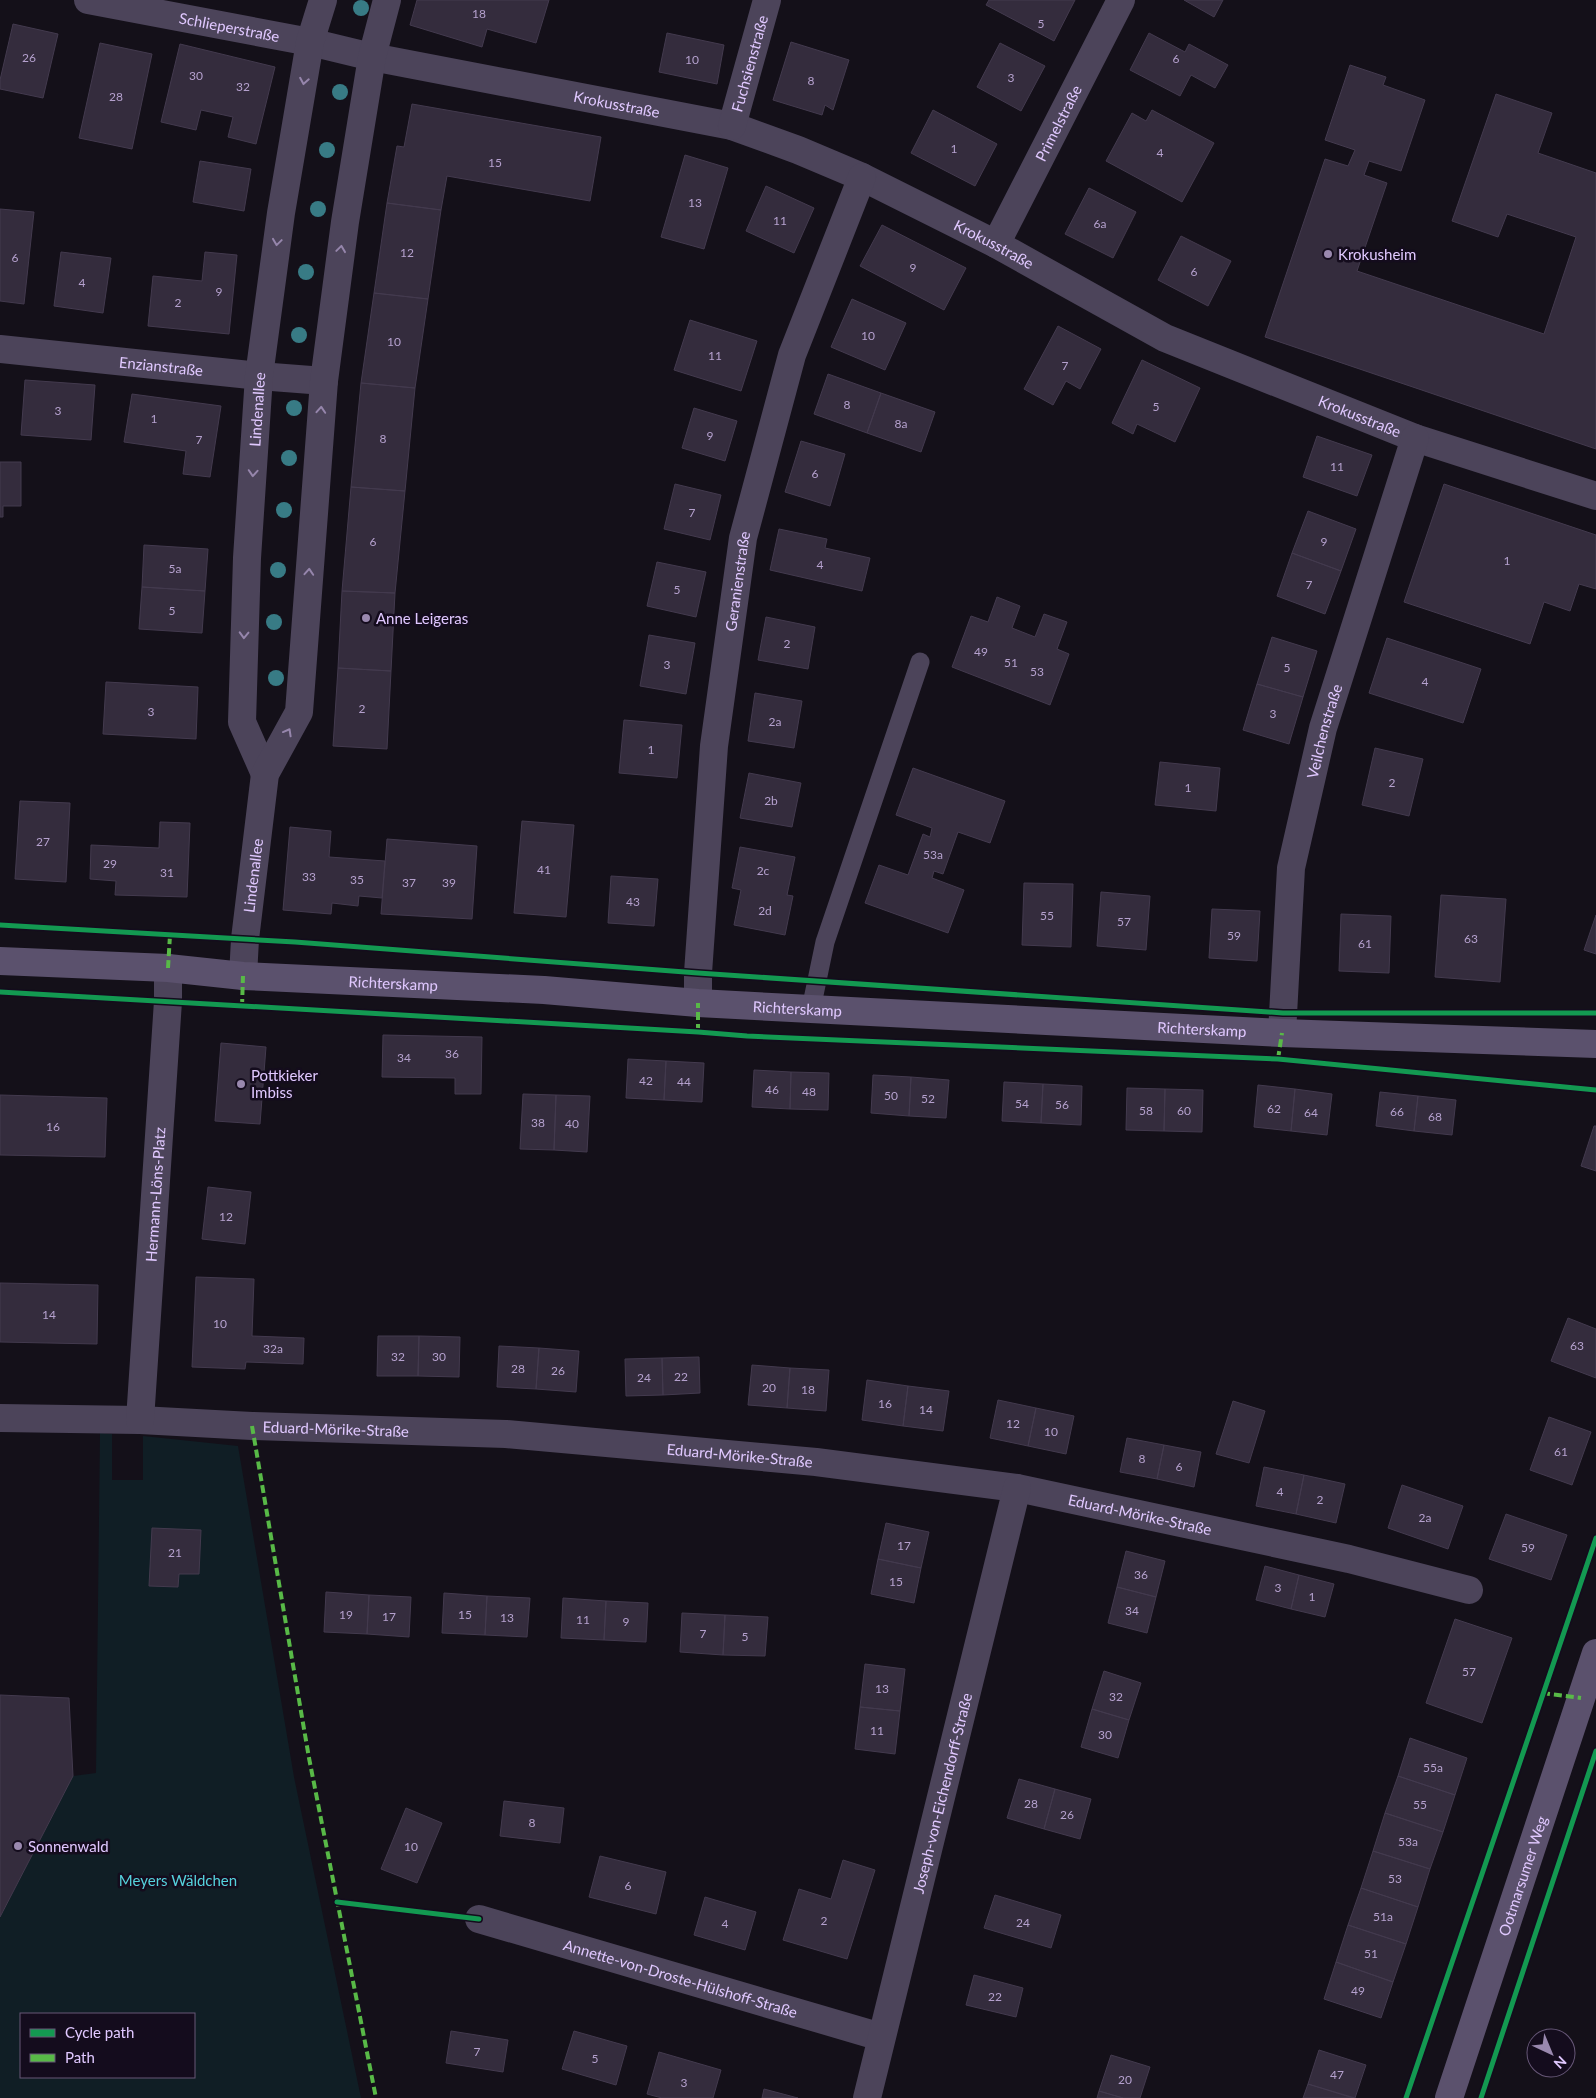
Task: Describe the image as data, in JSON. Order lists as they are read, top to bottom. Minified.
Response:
{"streets":{"street":["Schlieperstraße","Fuchsienstraße","Krokusstraße","Primelstraße","Enzianstraße","Lindenallee","Geranienstraße","Veilchenstraße","Richterskamp","Hermann-Löns-Platz","Eduard-Mörike-Straße","Joseph-von-Eichendorff-Straße","Ootmarsumer Weg","Annette-von-Droste-Hülshoff-Straße"]},"crossings":[["Schlieperstraße","Lindenallee"],["Fuchsienstraße","Krokusstraße"],["Krokusstraße","Primelstraße"],["Krokusstraße","Lindenallee"],["Krokusstraße","Geranienstraße"],["Krokusstraße","Veilchenstraße"],["Enzianstraße","Lindenallee"],["Lindenallee","Richterskamp"],["Geranienstraße","Richterskamp"],["Veilchenstraße","Richterskamp"],["Richterskamp","Hermann-Löns-Platz"],["Hermann-Löns-Platz","Eduard-Mörike-Straße"],["Eduard-Mörike-Straße","Joseph-von-Eichendorff-Straße"],["Joseph-von-Eichendorff-Straße","Annette-von-Droste-Hülshoff-Straße"]],"parks":["Meyers Wäldchen"],"places":["Krokusheim","Anne Leigeras","Pottkieker Imbiss","Sonnenwald"],"house_numbers":["18","5","26","6","10","30","3","8","32","28","1","4","15","13","11","6a","12","6","9","6","4","9","2","10","10","11","7","8","5","3","1","8a","9","8","7","11","6","7","6","9","1","4","5a","7","5","5","2","49","51","3","5","53","4","2","3","3","2a","1","2","1","2b","27","53a","29","41","2c","31","33","35","37","39","43","2d","55","57","59","63","61","36","34","42","44","46","48","50","52","54","56","62","58","60","66","64","68","38","40","16","12","14","10","63","32a","32","30","28","26","22","24","20","18","16","14","12","10","61","8","6","4","2","2a","17","59","21","36","15","3","1","34","19","15","17","13","11","9","7","5","57","13","32","11","30","55a","28","55","26","8","53a","10","53","6","51a","2","24","4","51","49","22","7","5","47","20","3"],"legend":["Cycle path","Path"],"north":"bottom right"}
